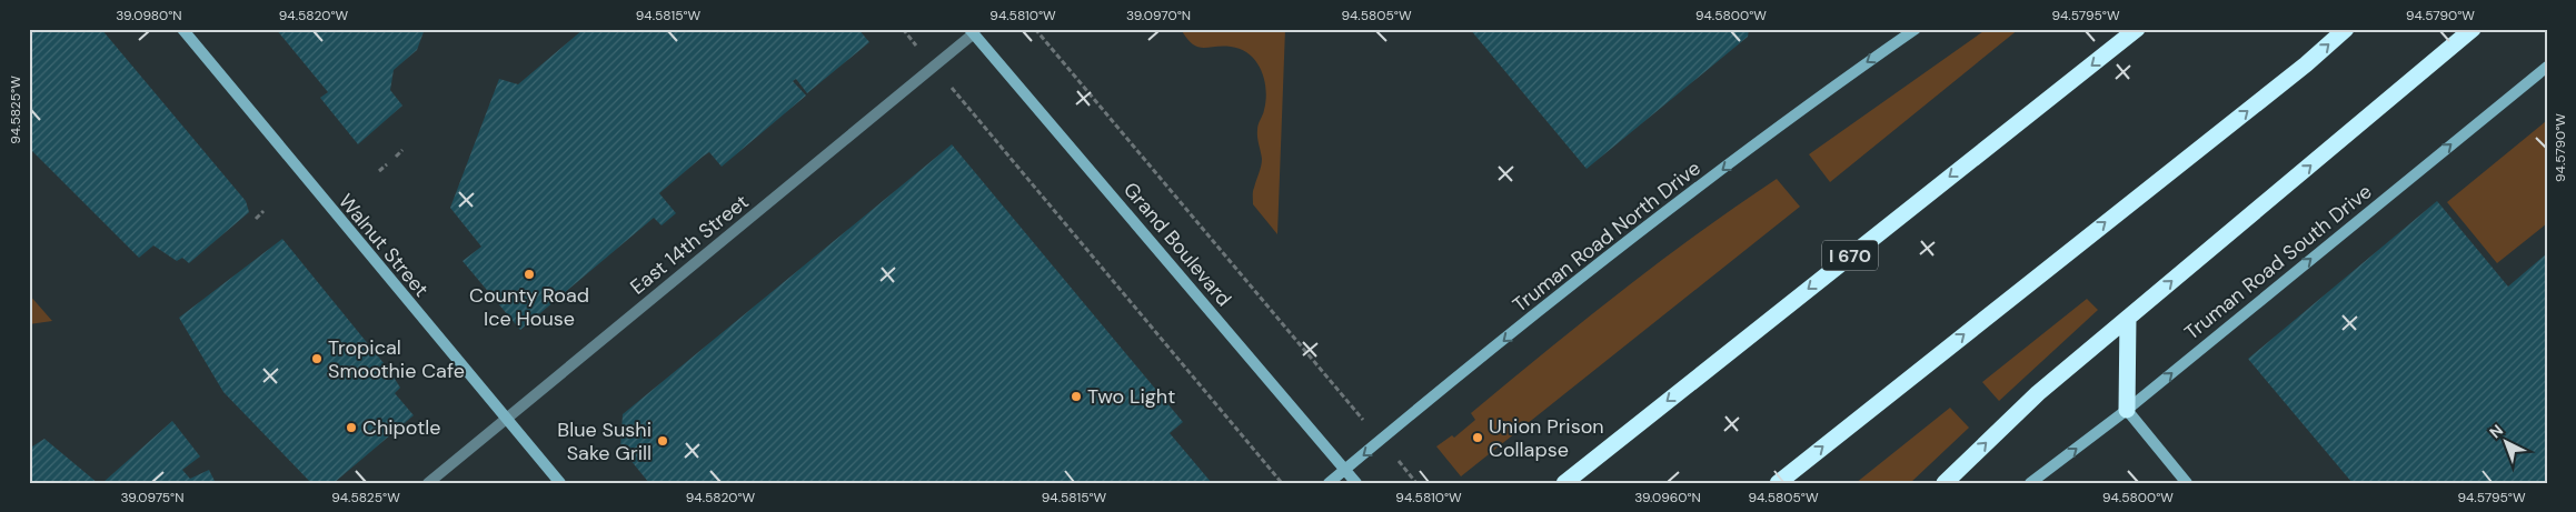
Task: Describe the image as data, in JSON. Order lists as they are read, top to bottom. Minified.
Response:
{"streets":{"highway":["I 670"],"main road":["Truman Road North Drive","Grand Boulevard","Walnut Street","Truman Road South Drive"],"street":["East 14th Street"]},"crossings":[["Truman Road North Drive","Grand Boulevard"],["East 14th Street","Grand Boulevard"],["East 14th Street","Walnut Street"]],"one_way":["Truman Road North Drive","Truman Road South Drive"],"places":["County Road Ice House","Tropical Smoothie Cafe","Two Light","Chipotle","Union Prison Collapse","Blue Sushi Sake Grill"],"north":"top left","coordinates":["39.0980°N","94.5820°W","94.5815°W","94.5810°W","39.0970°N","94.5805°W","94.5800°W","94.5795°W","94.5790°W","94.5825°W","39.0975°N","39.0960°N"]}
